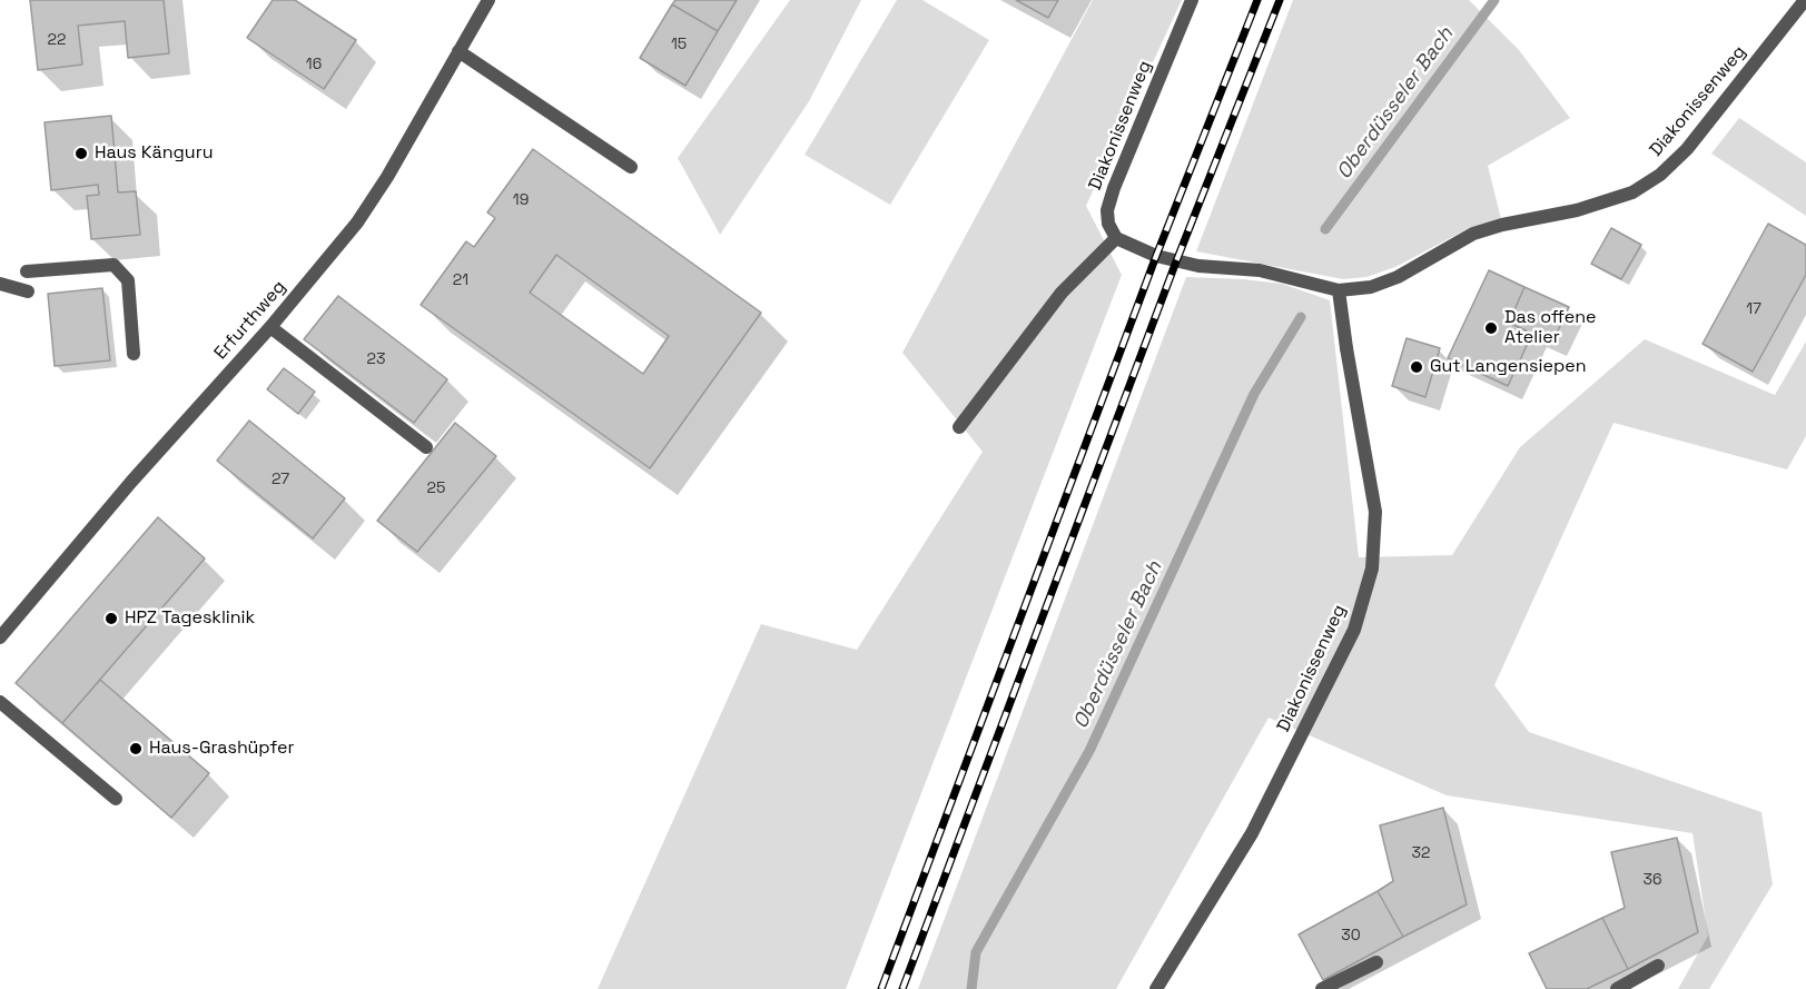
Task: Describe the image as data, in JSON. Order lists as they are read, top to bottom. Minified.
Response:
{"streets":{"street":["Diakonissenweg","Erfurthweg"]},"water":["Oberdüsseler Bach"],"places":["Haus Känguru","Das offene Atelier","Gut Langensiepen","HPZ Tagesklinik","Haus-Grashüpfer"],"house_numbers":["22","15","16","19","21","17","23","27","25","32","36","30"]}
